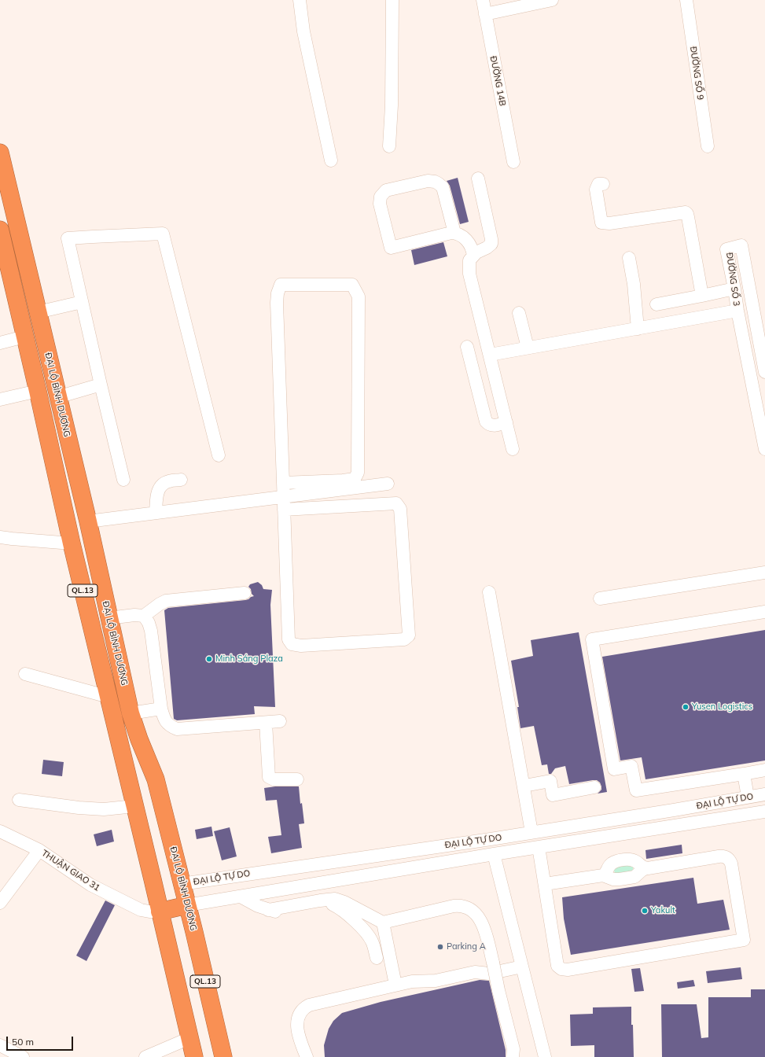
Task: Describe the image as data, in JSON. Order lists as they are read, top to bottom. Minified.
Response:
{"streets":{"highway":["ĐẠI LỘ BÌNH DƯƠNG","QL.13"],"street":["ĐƯỜNG SỐ 9","ĐƯỜNG 14B","ĐƯỜNG SỐ 3","ĐẠI LỘ TỰ DO","THUẬN GIAO 31"]},"crossings":[["ĐẠI LỘ BÌNH DƯƠNG","ĐẠI LỘ TỰ DO"],["QL.13","THUẬN GIAO 31"]],"places":["Minh Sáng Plaza","Yusen Logistics","Yakult","Parking A"],"scale_bar":"50 m"}
